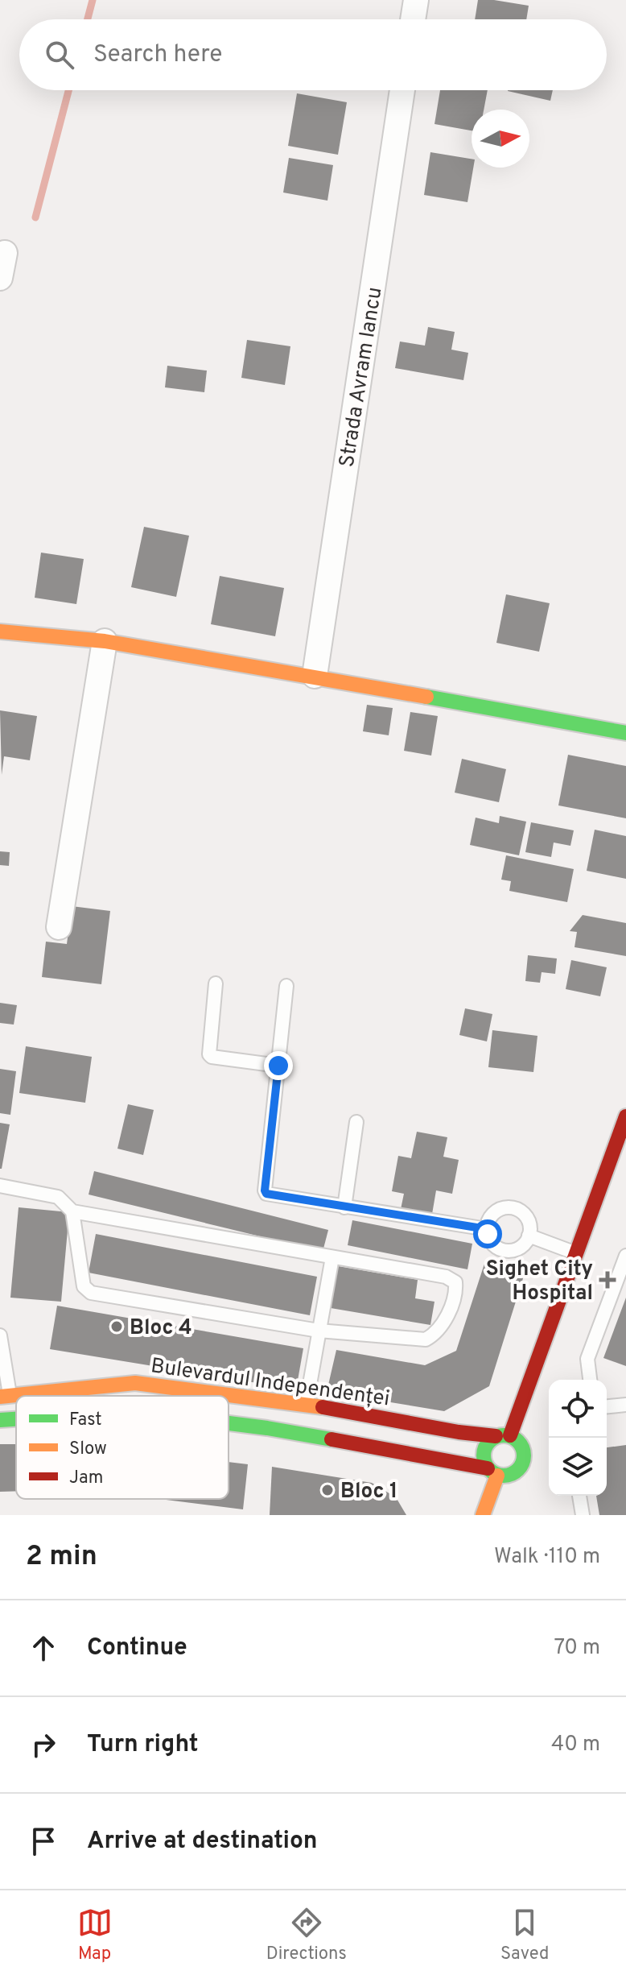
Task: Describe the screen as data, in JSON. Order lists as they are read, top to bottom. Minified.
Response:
{"streets":{"street":["Strada Avram Iancu","Bulevardul Independenței"]},"places":{"health":["Sighet City Hospital"],"other":["Bloc 4","Bloc 1"]},"legend":["Fast","Slow","Jam"],"north":"right","page":{"search":"Search here","heading":["2 min","Walk · 110 m"],"list":[["Continue","70 m"],["Turn right","40 m"],"Arrive at destination"],"nav":["Map","Directions","Saved"]}}
